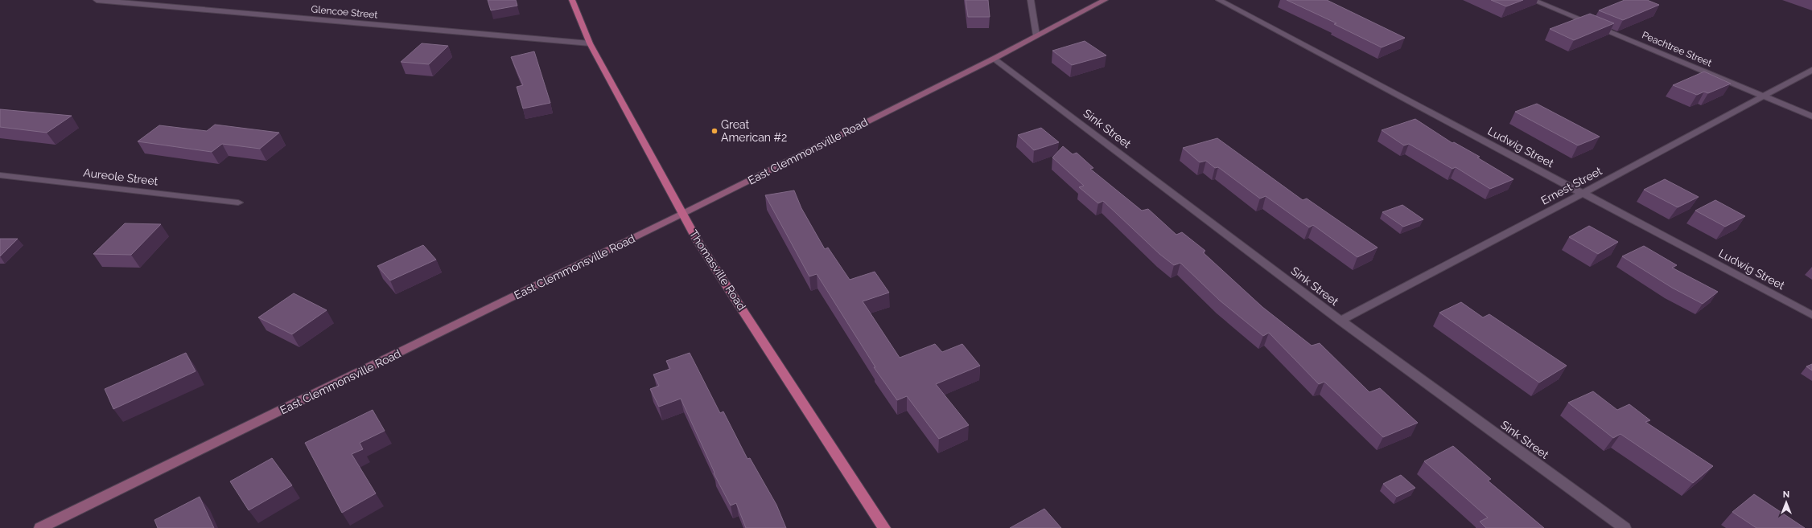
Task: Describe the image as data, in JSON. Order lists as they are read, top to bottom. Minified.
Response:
{"streets":{"main road":["East Clemmonsville Road","Thomasville Road"],"street":["Glencoe Street","Peachtree Street","Sink Street","Ludwig Street","Aureole Street","Ernest Street"]},"crossings":[["Glencoe Street","Thomasville Road"],["Peachtree Street","Ernest Street"],["Sink Street","East Clemmonsville Road"],["Sink Street","Ernest Street"],["Ludwig Street","Ernest Street"],["East Clemmonsville Road","Thomasville Road"]],"places":["Great American #2"],"north":"top"}
